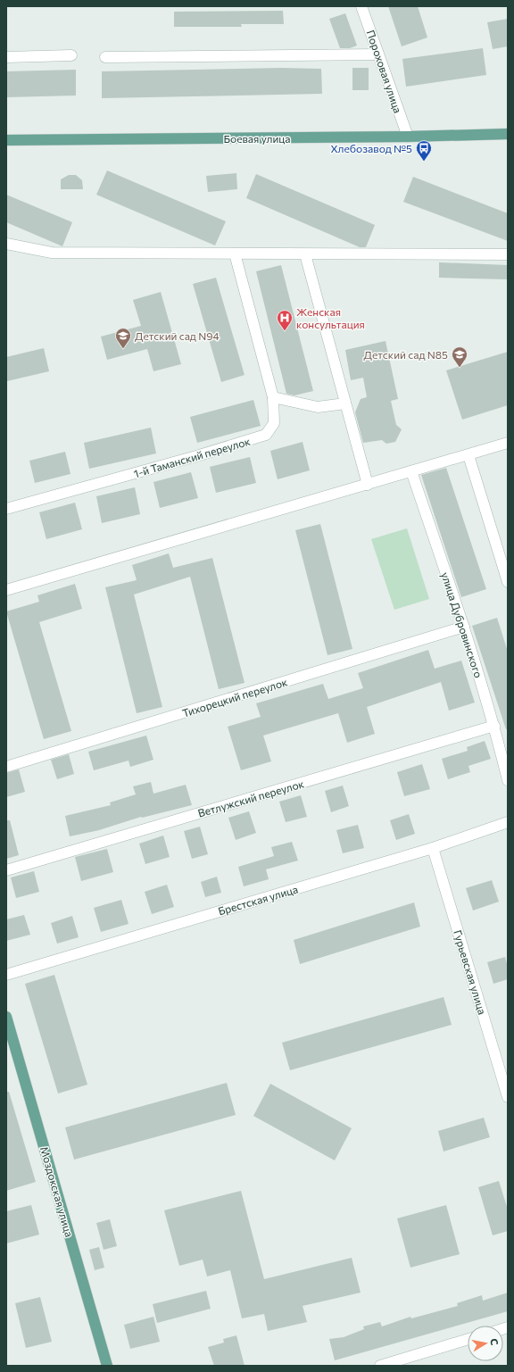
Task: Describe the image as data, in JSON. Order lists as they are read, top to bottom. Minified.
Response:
{"streets":{"main road":["Боевая улица","Моздокская улица"],"street":["Пороховая улица","1-й Таманский переулок","улица Дубровинского","Тихорецкий переулок","Ветлужский переулок","Брестская улица","Гурьевская улица"]},"crossings":[["Пороховая улица","Боевая улица"],["улица Дубровинского","Тихорецкий переулок"],["улица Дубровинского","Ветлужский переулок"],["Брестская улица","Гурьевская улица"]],"places":{"bus stop":["Хлебозавод №5"],"hospital":["Женская консультация"],"school or university":["Детский сад N94","Детский сад N85"]},"north":"right"}
